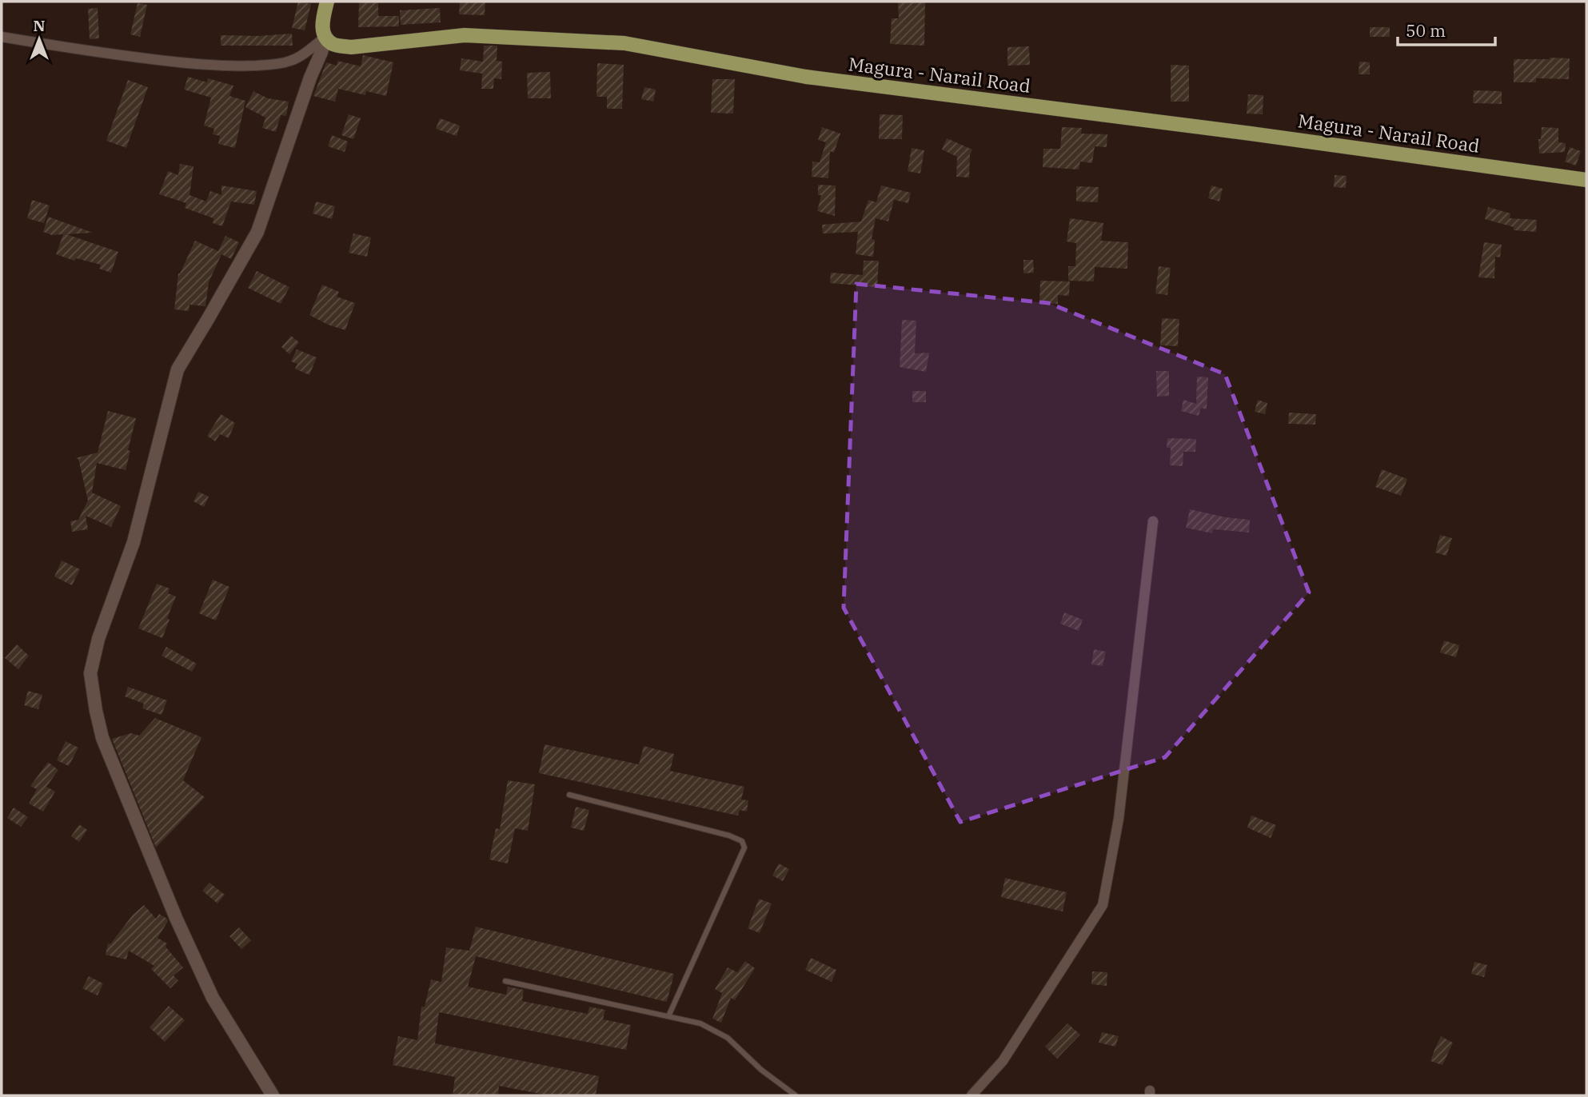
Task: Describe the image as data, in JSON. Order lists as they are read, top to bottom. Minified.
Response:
{"streets":{"main road":["Magura - Narail Road"]},"scale_bar":"50 m","north":"top"}
